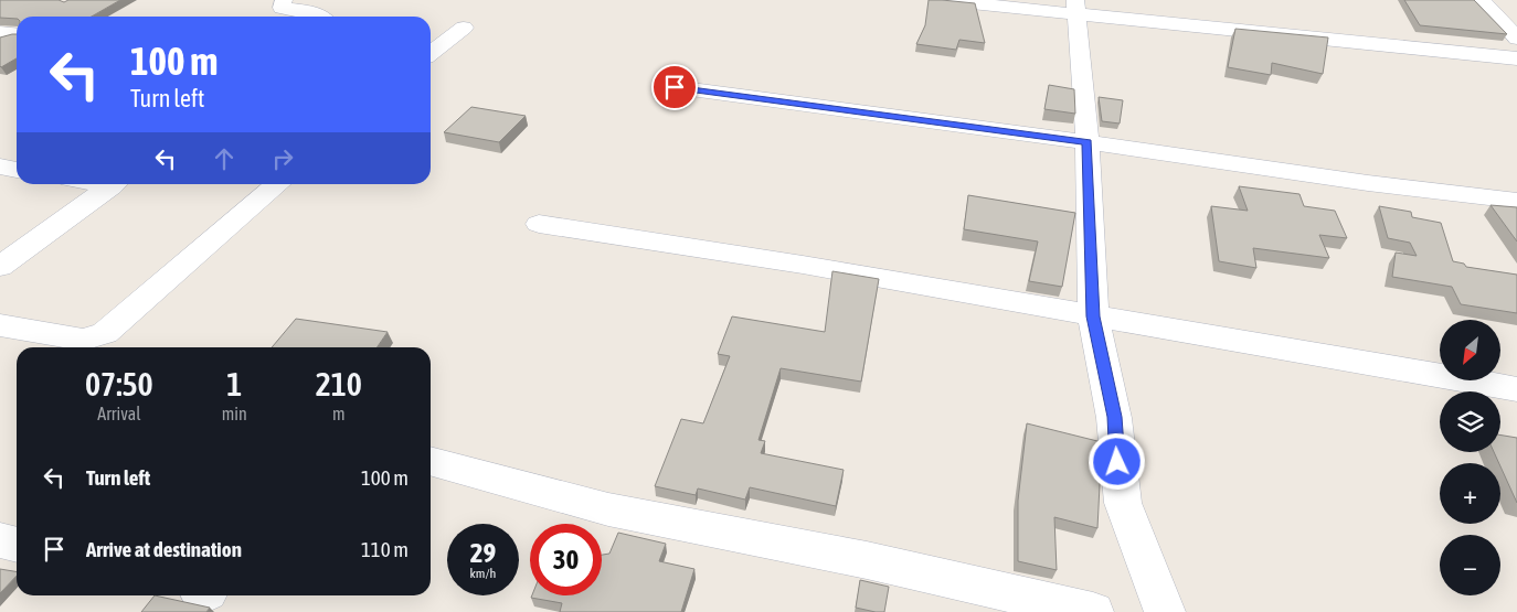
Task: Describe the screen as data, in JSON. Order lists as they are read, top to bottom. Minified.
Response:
{"north":"bottom left","page":{"turn":["100 m","Turn left"],"map_buttons":["+","−"],"eta":["07:50","Arrival","1","min","210","m"],"list":[{"name":"Turn left","value":"100 m"},{"name":"Arrive at destination","value":"110 m"}],"speed":"29 km/h","limit":"30"}}
